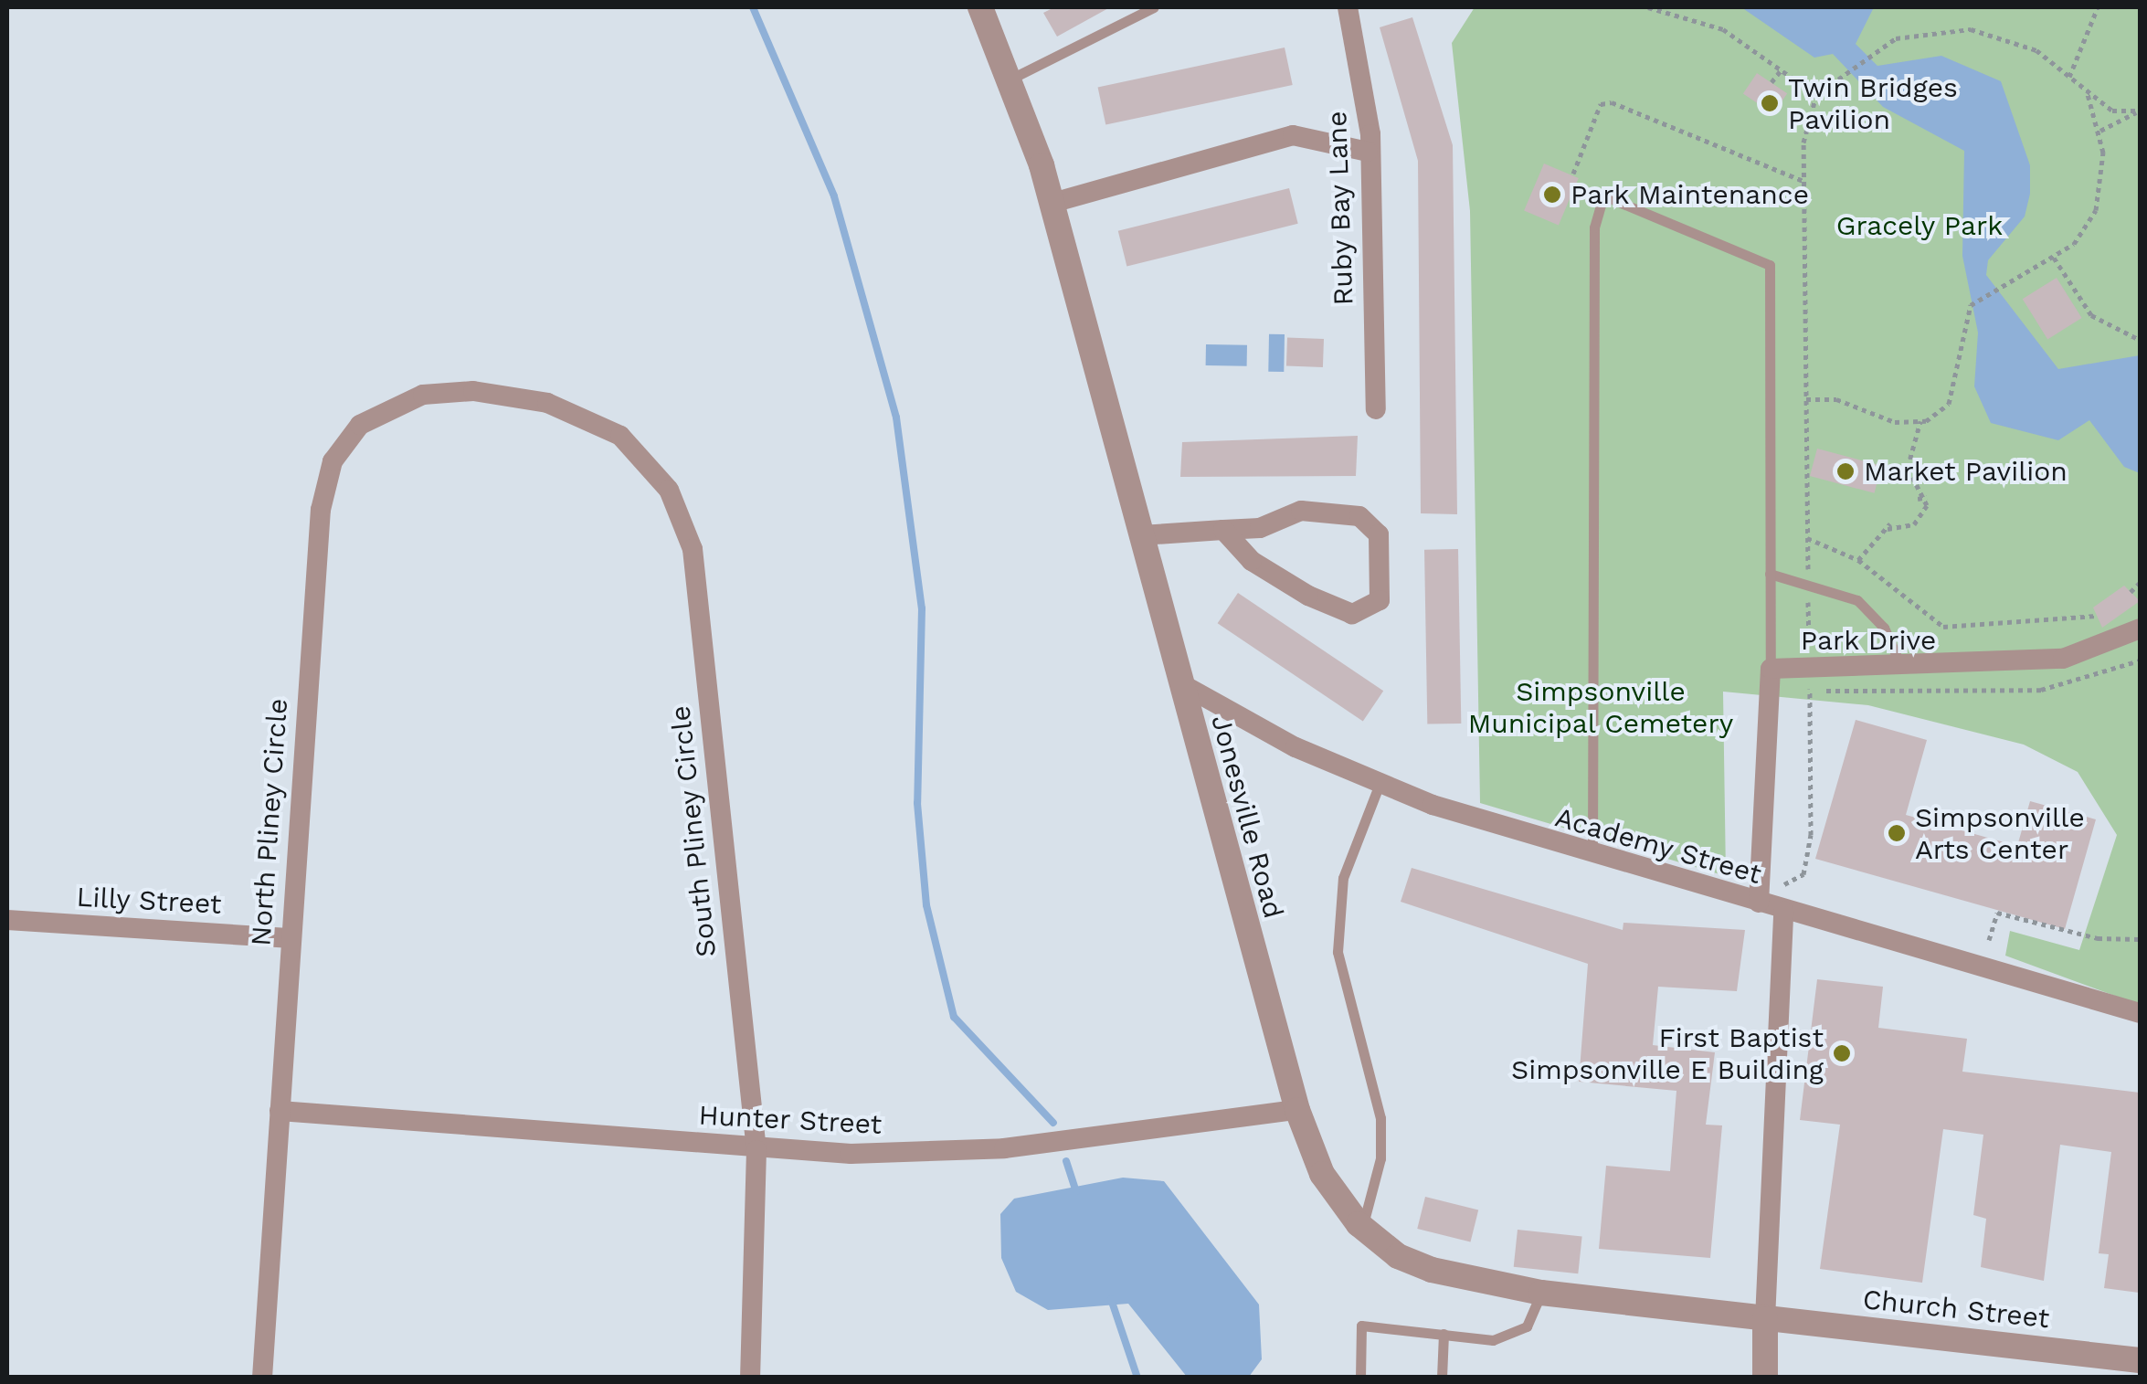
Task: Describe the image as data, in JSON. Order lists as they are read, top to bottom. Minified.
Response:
{"streets":{"street":["Ruby Bay Lane","Park Drive","Jonesville Road","North Pliney Circle","South Pliney Circle","Academy Street","Lilly Street","Hunter Street","Church Street"]},"crossings":[["Park Drive","Academy Street"],["Jonesville Road","Academy Street"],["Jonesville Road","Hunter Street"],["Jonesville Road","Church Street"],["North Pliney Circle","South Pliney Circle"],["North Pliney Circle","Lilly Street"],["North Pliney Circle","Hunter Street"],["South Pliney Circle","Hunter Street"]],"parks":["Gracely Park","Simpsonville Municipal Cemetery"],"places":["Twin Bridges Pavilion","Park Maintenance","Market Pavilion","Simpsonville Arts Center","First Baptist Simpsonville E Building"]}
